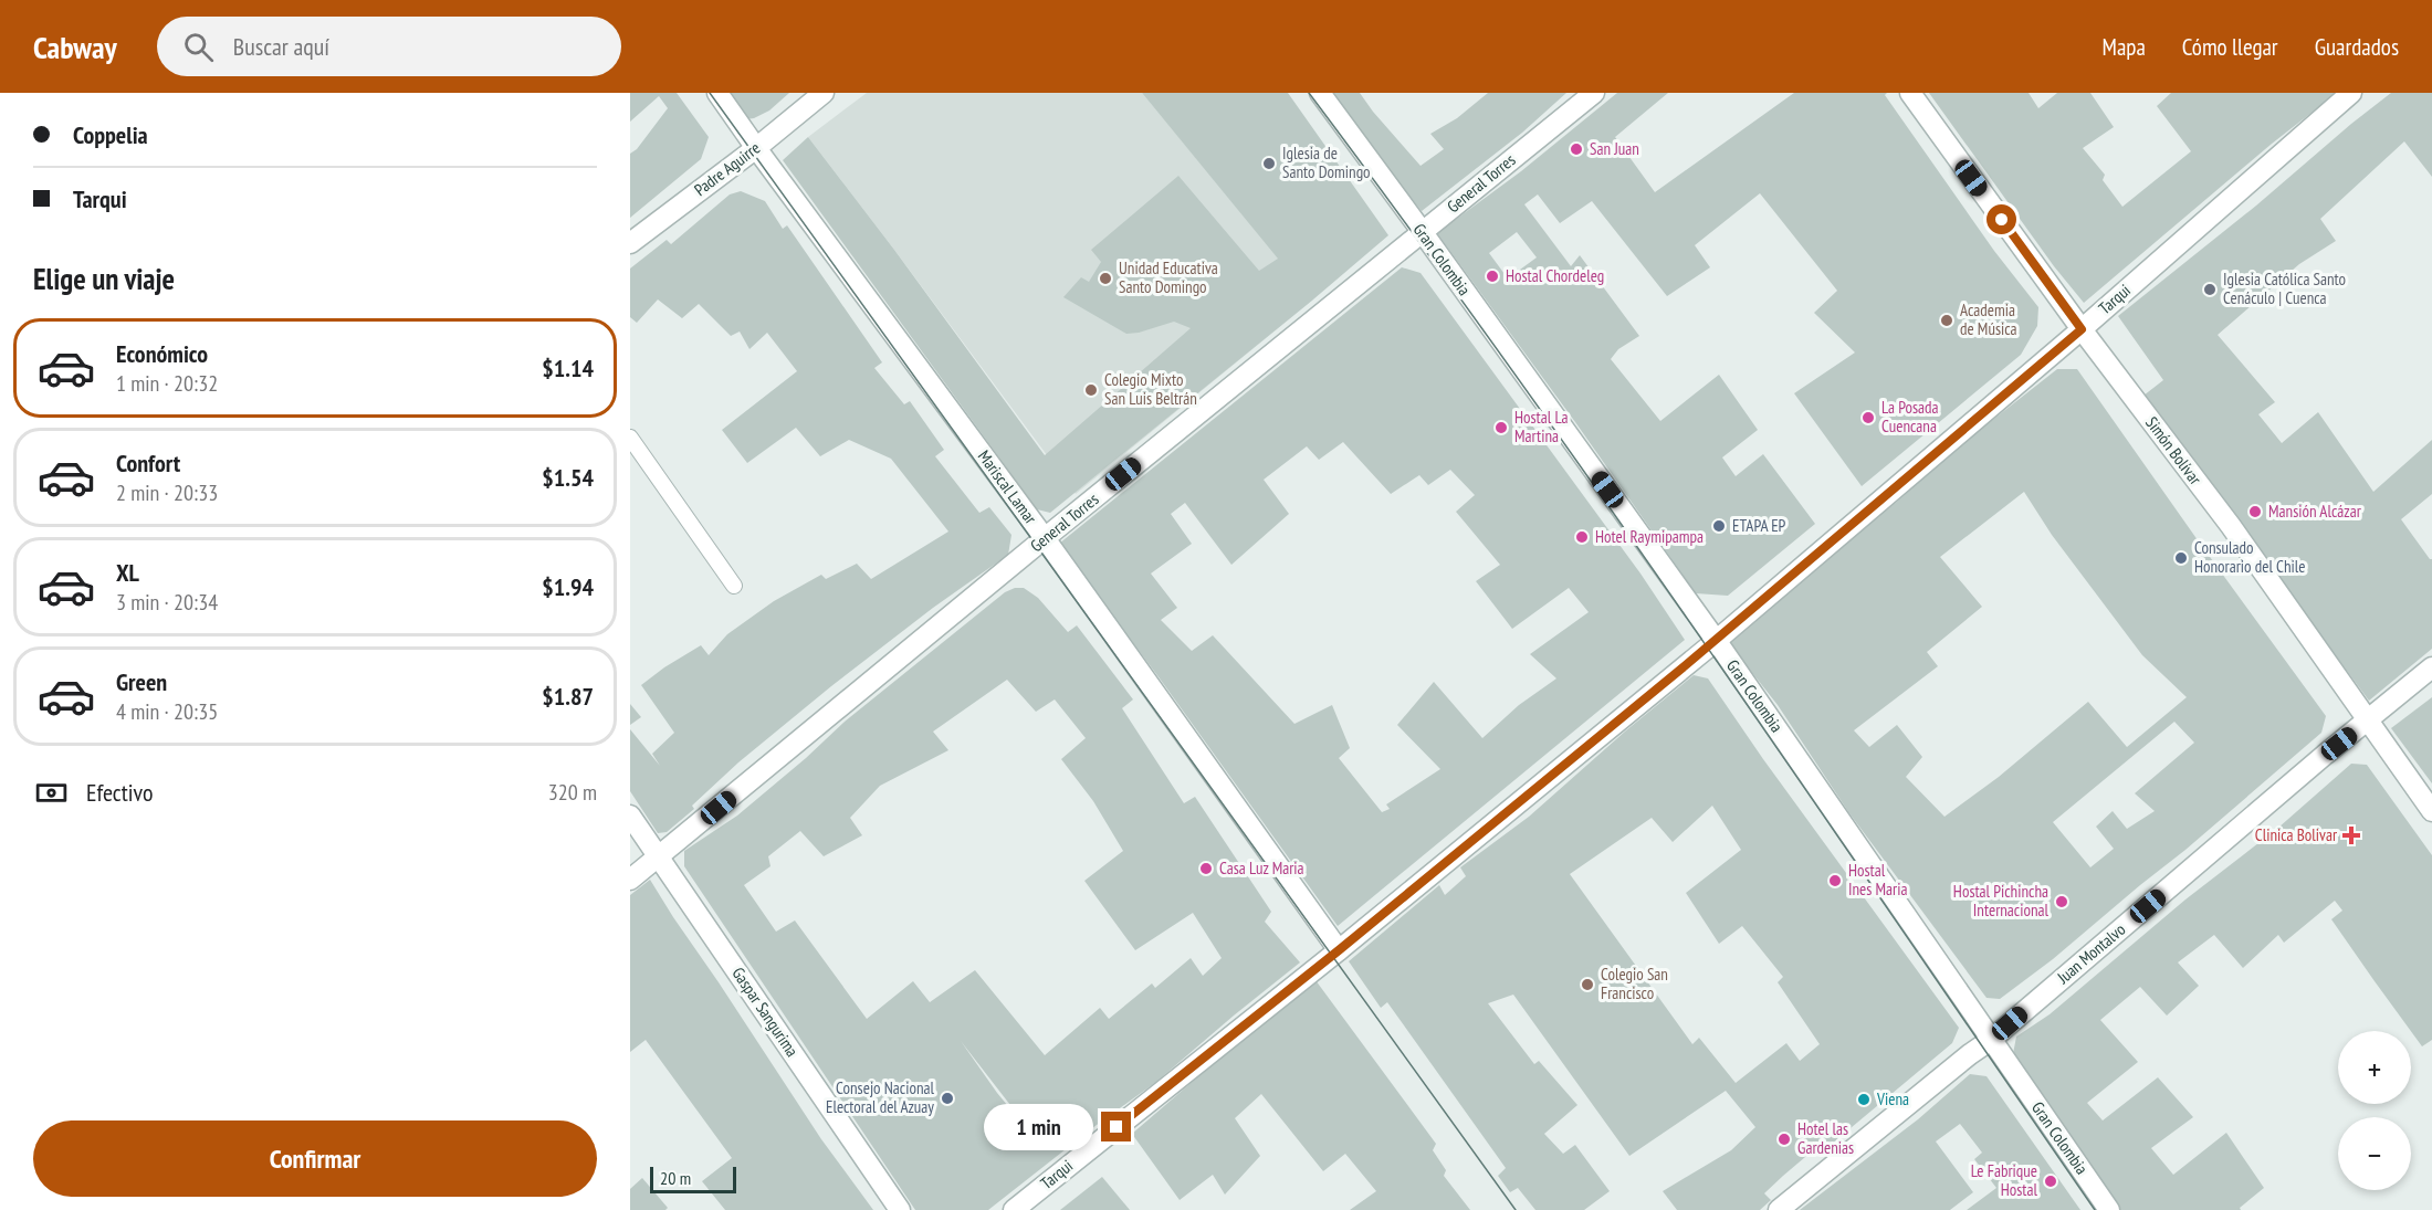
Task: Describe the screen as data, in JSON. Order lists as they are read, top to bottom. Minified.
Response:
{"streets":{"street":["Padre Aguirre","General Torres","Gran Colombia","Tarqui","Simón Bolívar","Mariscal Lamar","Juan Montalvo","Gaspar Sangurima"]},"crossings":[["Padre Aguirre","Mariscal Lamar"],["General Torres","Gran Colombia"],["General Torres","Mariscal Lamar"],["General Torres","Gaspar Sangurima"],["Gran Colombia","Tarqui"],["Gran Colombia","Juan Montalvo"],["Tarqui","Simón Bolívar"],["Tarqui","Mariscal Lamar"],["Simón Bolívar","Juan Montalvo"]],"places":{"other":["San Juan","Iglesia de Santo Domingo","Hostal Chordeleg","Unidad Educativa Santo Domingo","Iglesia Católica Santo Cenáculo | Cuenca","Academia de Música","Colegio Mixto San Luis Beltrán","La Posada Cuencana","Hostal La Martina","Mansión Alcázar","ETAPA EP","Hotel Raymipampa","Consulado Honorario del Chile","Casa Luz Maria","Hostal Ines Maria","Hostal Pichincha Internacional","Colegio San Francisco","Consejo Nacional Electoral del Azuay","Viena","Hotel las Gardenias","Le Fabrique Hostal"],"health":["Clinica Bolivar"]},"scale_bar":"20 m","page":{"header":"Cabway","search":"Buscar aquí","nav":["Mapa","Cómo llegar","Guardados"],"banner":["Coppelia","Tarqui"],"heading":"Elige un viaje","list":[{"name":"Económico","note":"1 min · 20:32","value":"$1.14"},{"name":"Confort","note":"2 min · 20:33","value":"$1.54"},{"name":"XL","note":"3 min · 20:34","value":"$1.94"},{"name":"Green","note":"4 min · 20:35","value":"$1.87"}],"pay":["Efectivo","320 m"],"map_buttons":["+","−"],"bubble":"1 min","buttons":"Confirmar","scale":"20 m"}}
